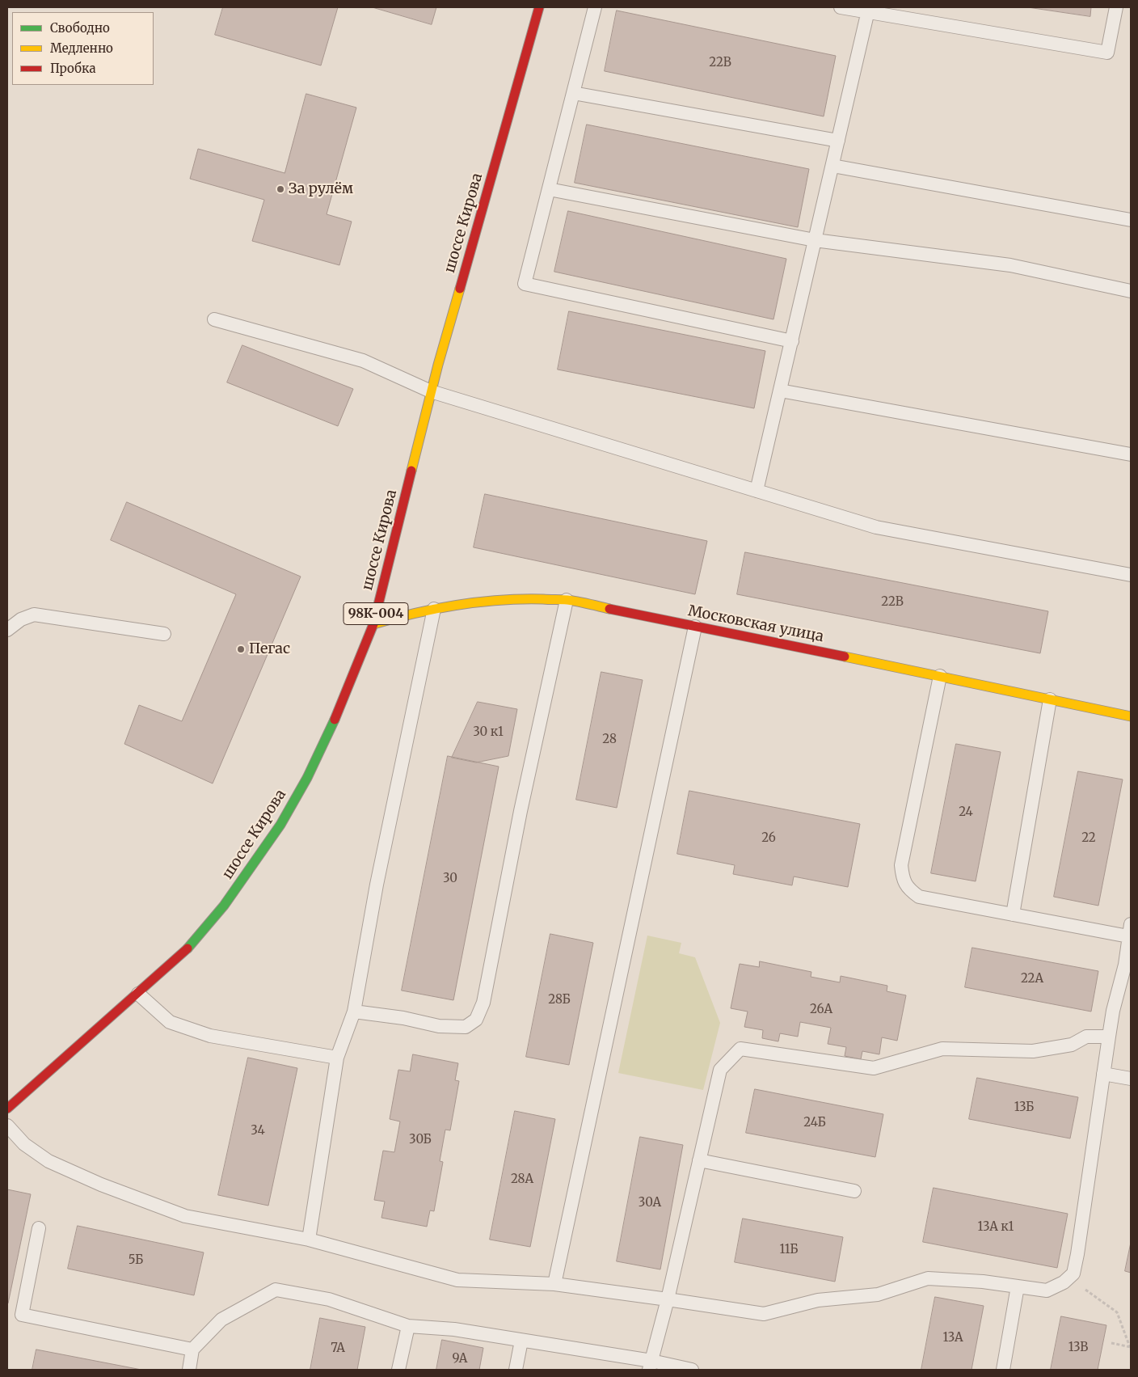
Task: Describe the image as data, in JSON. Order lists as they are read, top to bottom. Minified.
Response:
{"streets":{"main road":["шоссе Кирова","98К-004","Московская улица"]},"crossings":[["шоссе Кирова","Московская улица"]],"places":["За рулём","Пегас"],"house_numbers":["22В","22В","30 к1","28","24","26","22","30","22А","28Б","26А","13Б","24Б","34","30Б","28А","30А","13А к1","11Б","5Б","13А","13В","7А","9А"],"legend":["Свободно","Медленно","Пробка"]}
